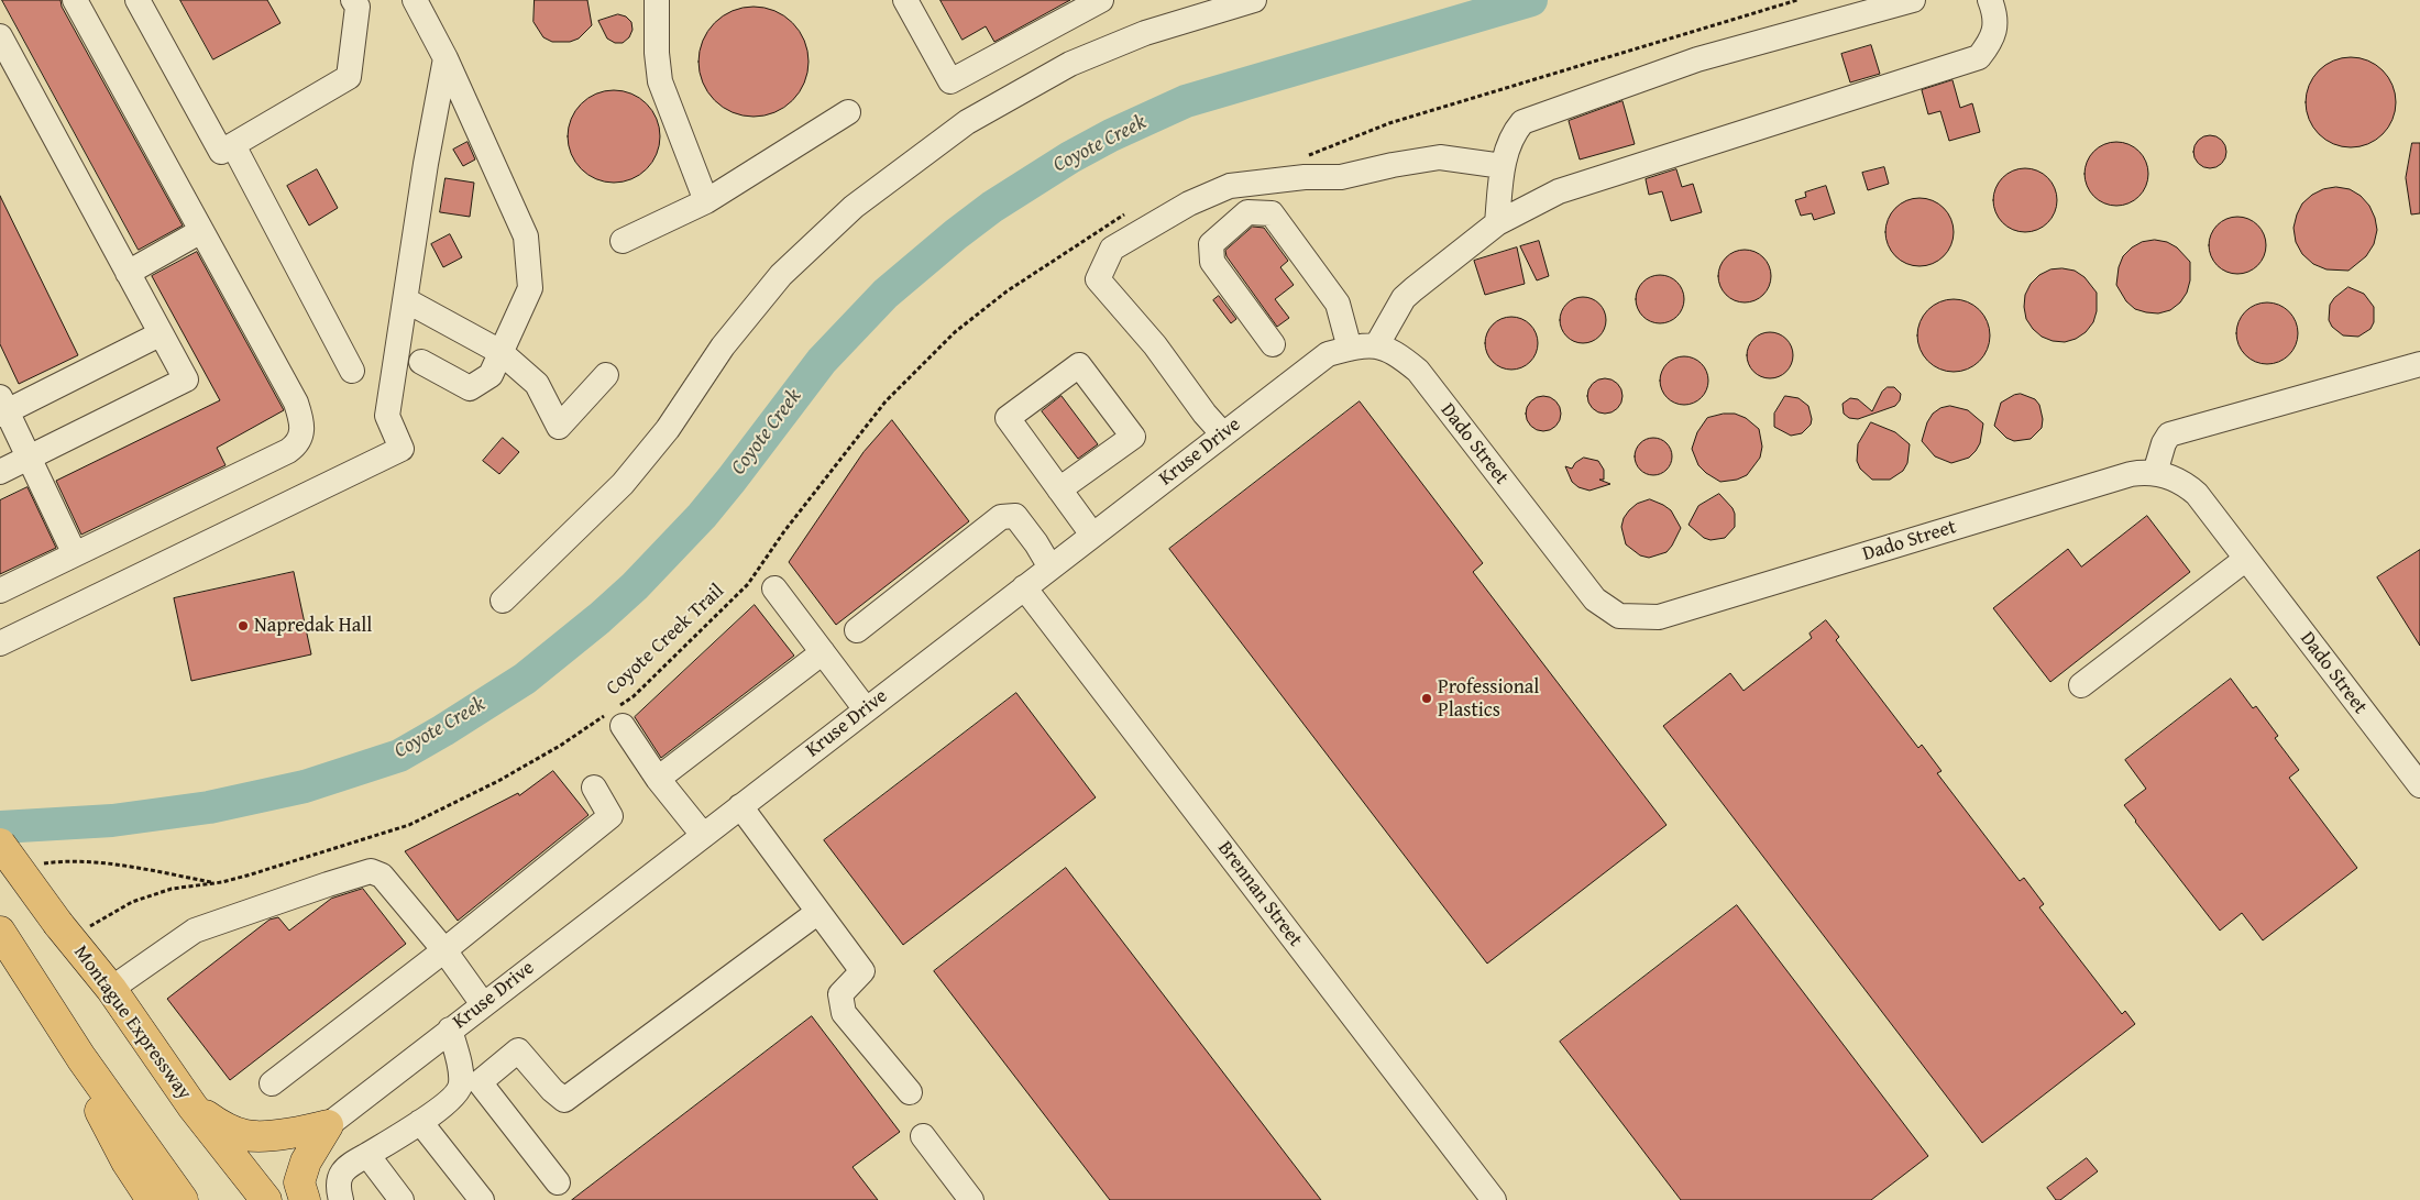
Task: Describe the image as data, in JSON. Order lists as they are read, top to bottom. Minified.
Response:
{"streets":{"highway":["Montague Expressway"],"street":["Dado Street","Kruse Drive","Brennan Street"],"path":["Coyote Creek Trail"]},"crossings":[["Dado Street","Kruse Drive"],["Kruse Drive","Brennan Street"],["Coyote Creek Trail","Montague Expressway"]],"water":["Coyote Creek"],"places":["Napredak Hall","Professional Plastics"]}
